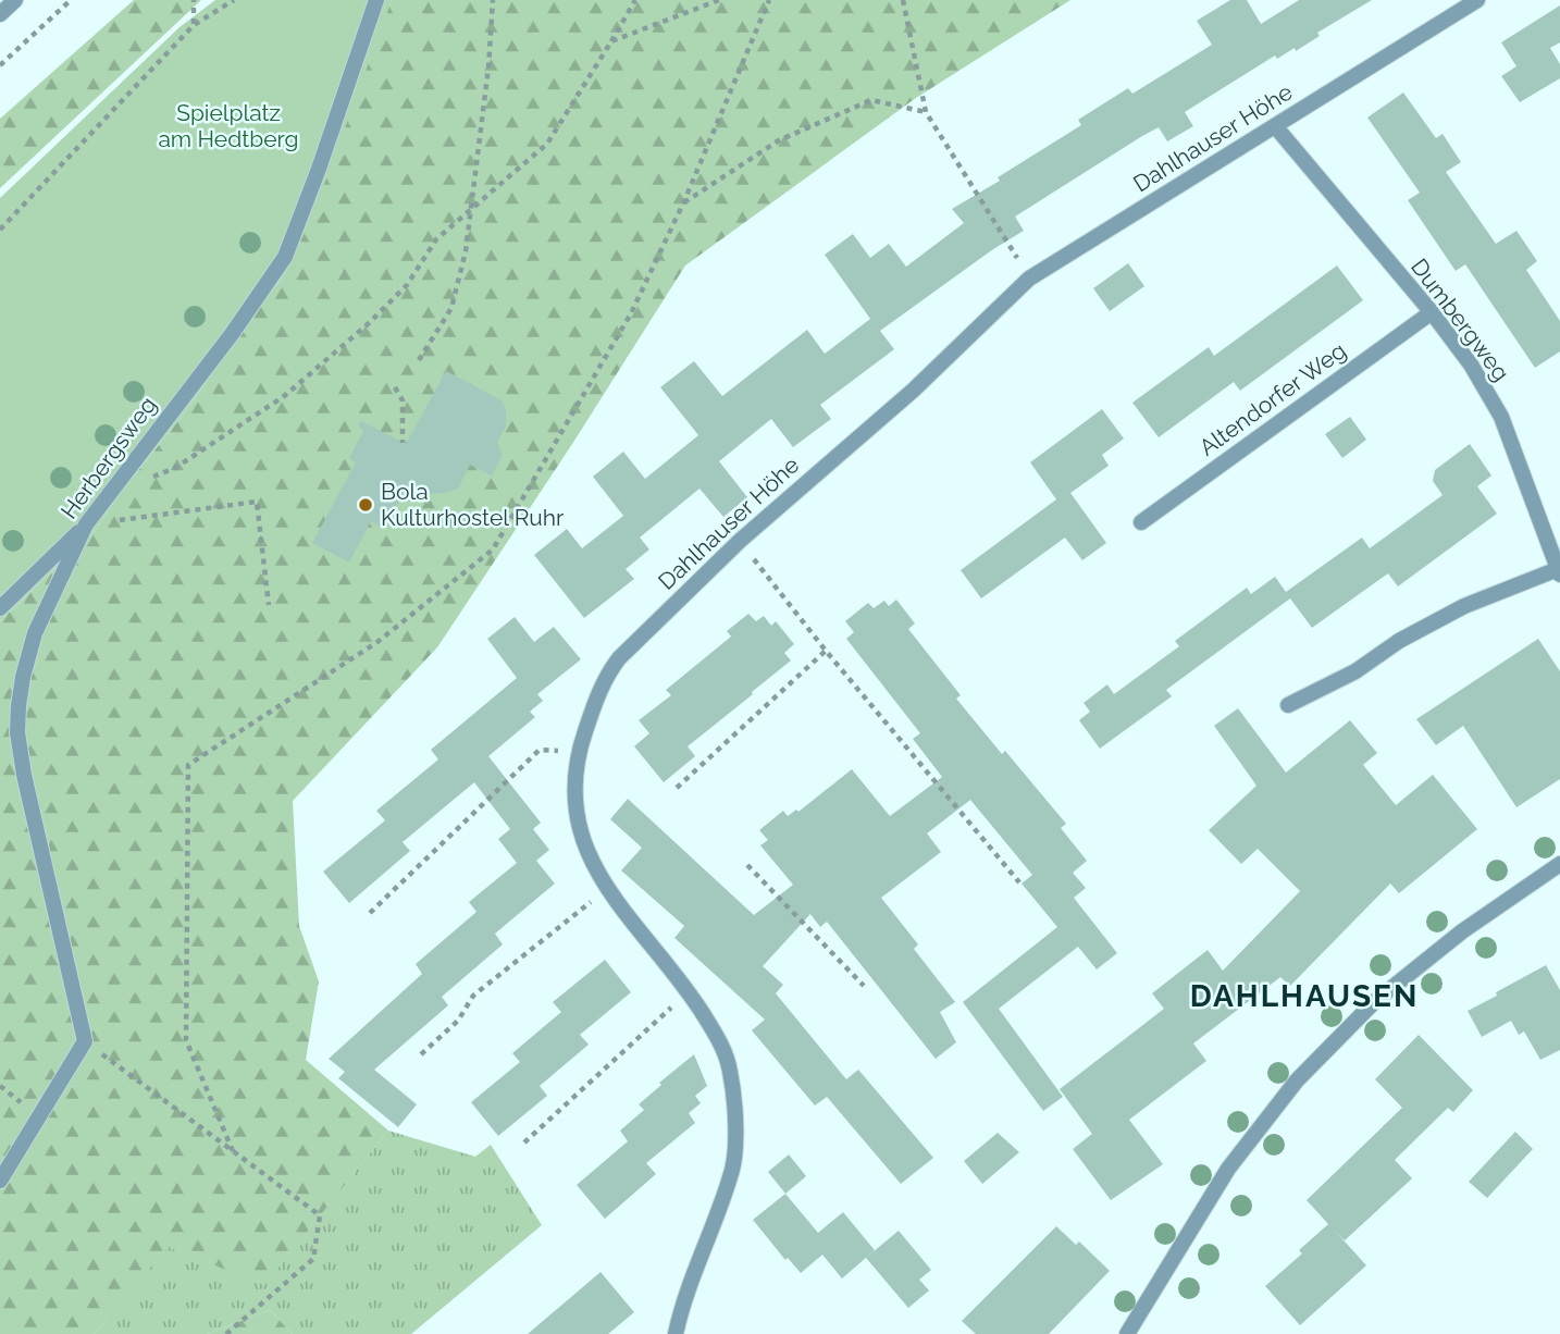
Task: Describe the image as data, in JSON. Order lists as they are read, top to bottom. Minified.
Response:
{"streets":{"street":["Dahlhauser Höhe","Dumbergweg","Altendorfer Weg","Herbergsweg"]},"crossings":[["Dahlhauser Höhe","Dumbergweg"],["Dumbergweg","Altendorfer Weg"]],"districts":["DAHLHAUSEN"],"parks":["Spielplatz am Hedtberg"],"places":["Bola Kulturhostel Ruhr"]}
